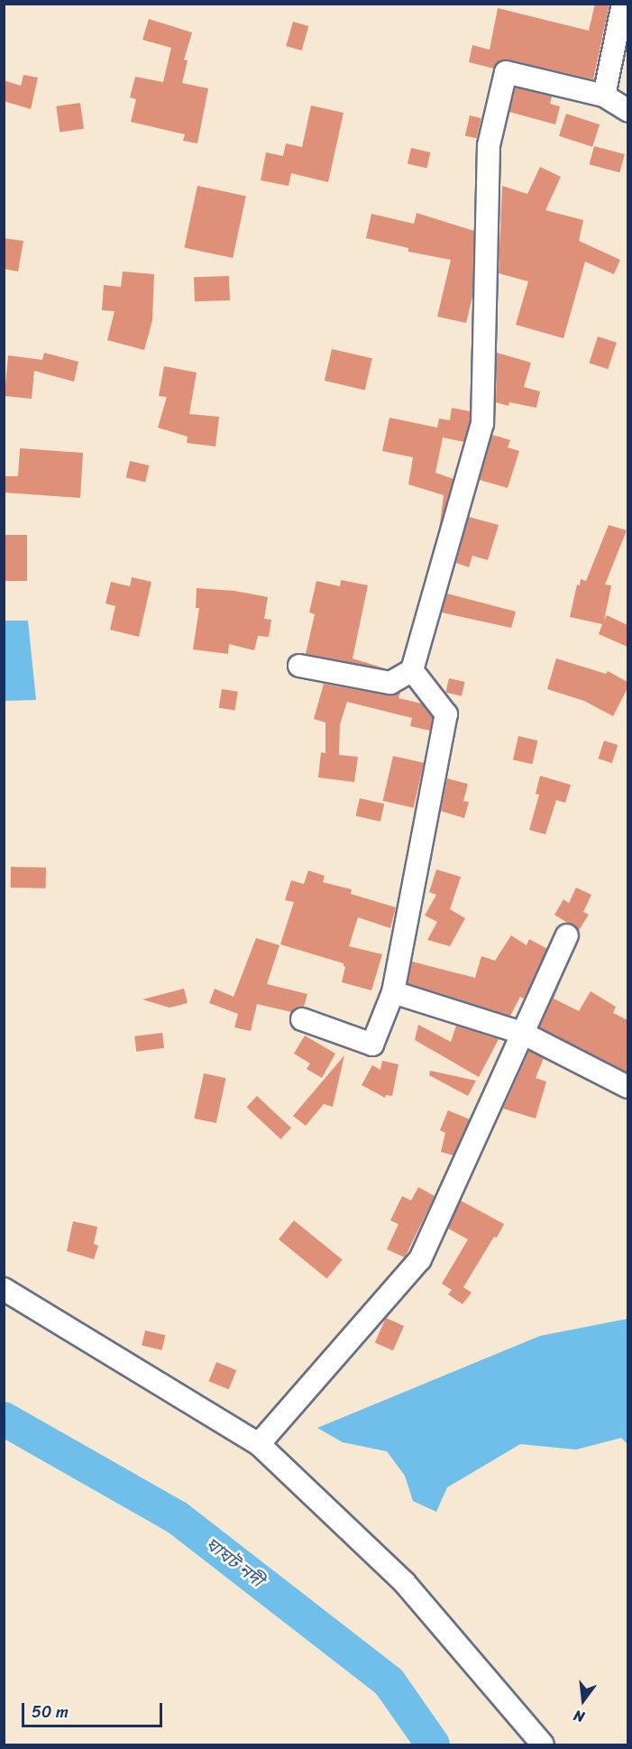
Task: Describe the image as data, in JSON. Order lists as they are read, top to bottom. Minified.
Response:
{"water":["ঘাঘট নদী"],"scale_bar":"50 m","north":"bottom"}
